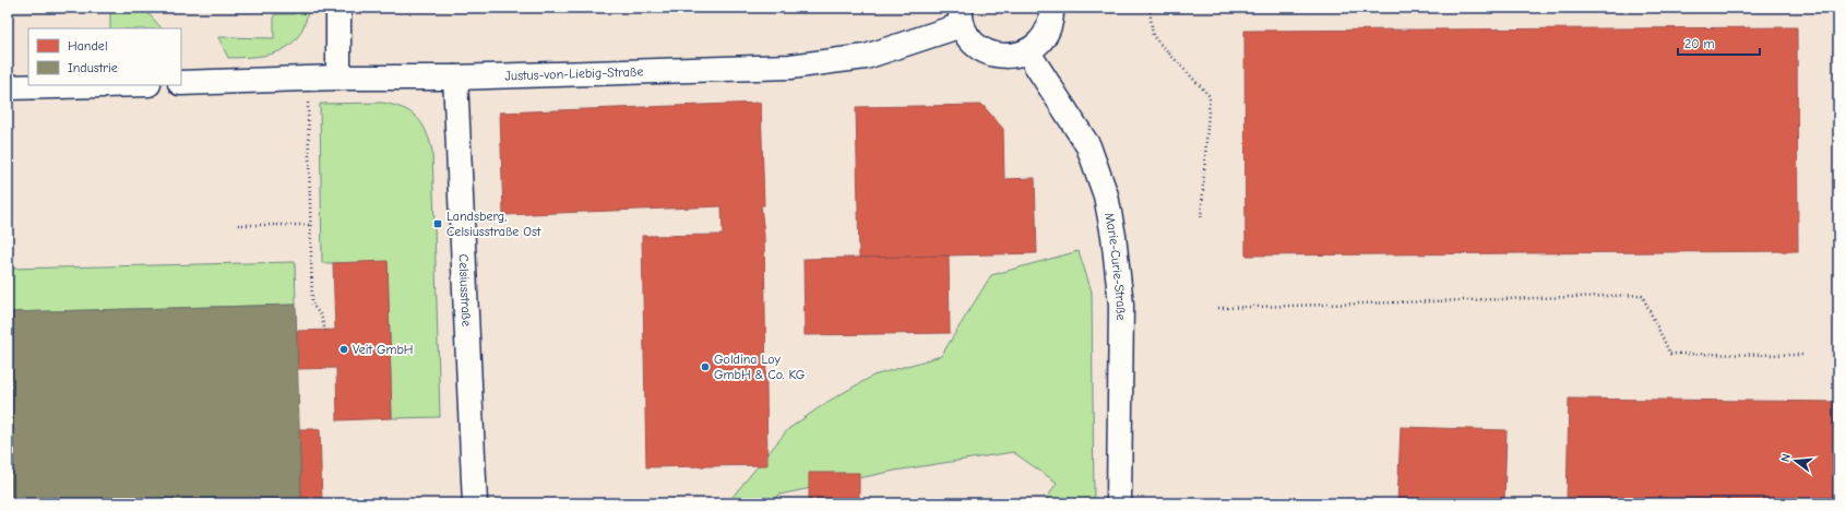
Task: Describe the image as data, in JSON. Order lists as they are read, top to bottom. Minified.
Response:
{"streets":{"street":["Justus-von-Liebig-Straße","Marie-Curie-Straße","Celsiusstraße"]},"crossings":[["Justus-von-Liebig-Straße","Marie-Curie-Straße"],["Justus-von-Liebig-Straße","Celsiusstraße"]],"places":{"transit":["Landsberg, Celsiusstraße Ost"],"other":["Veit GmbH","Goldina Loy GmbH & Co. KG"]},"legend":["Handel","Industrie"],"scale_bar":"20 m","north":"left"}
